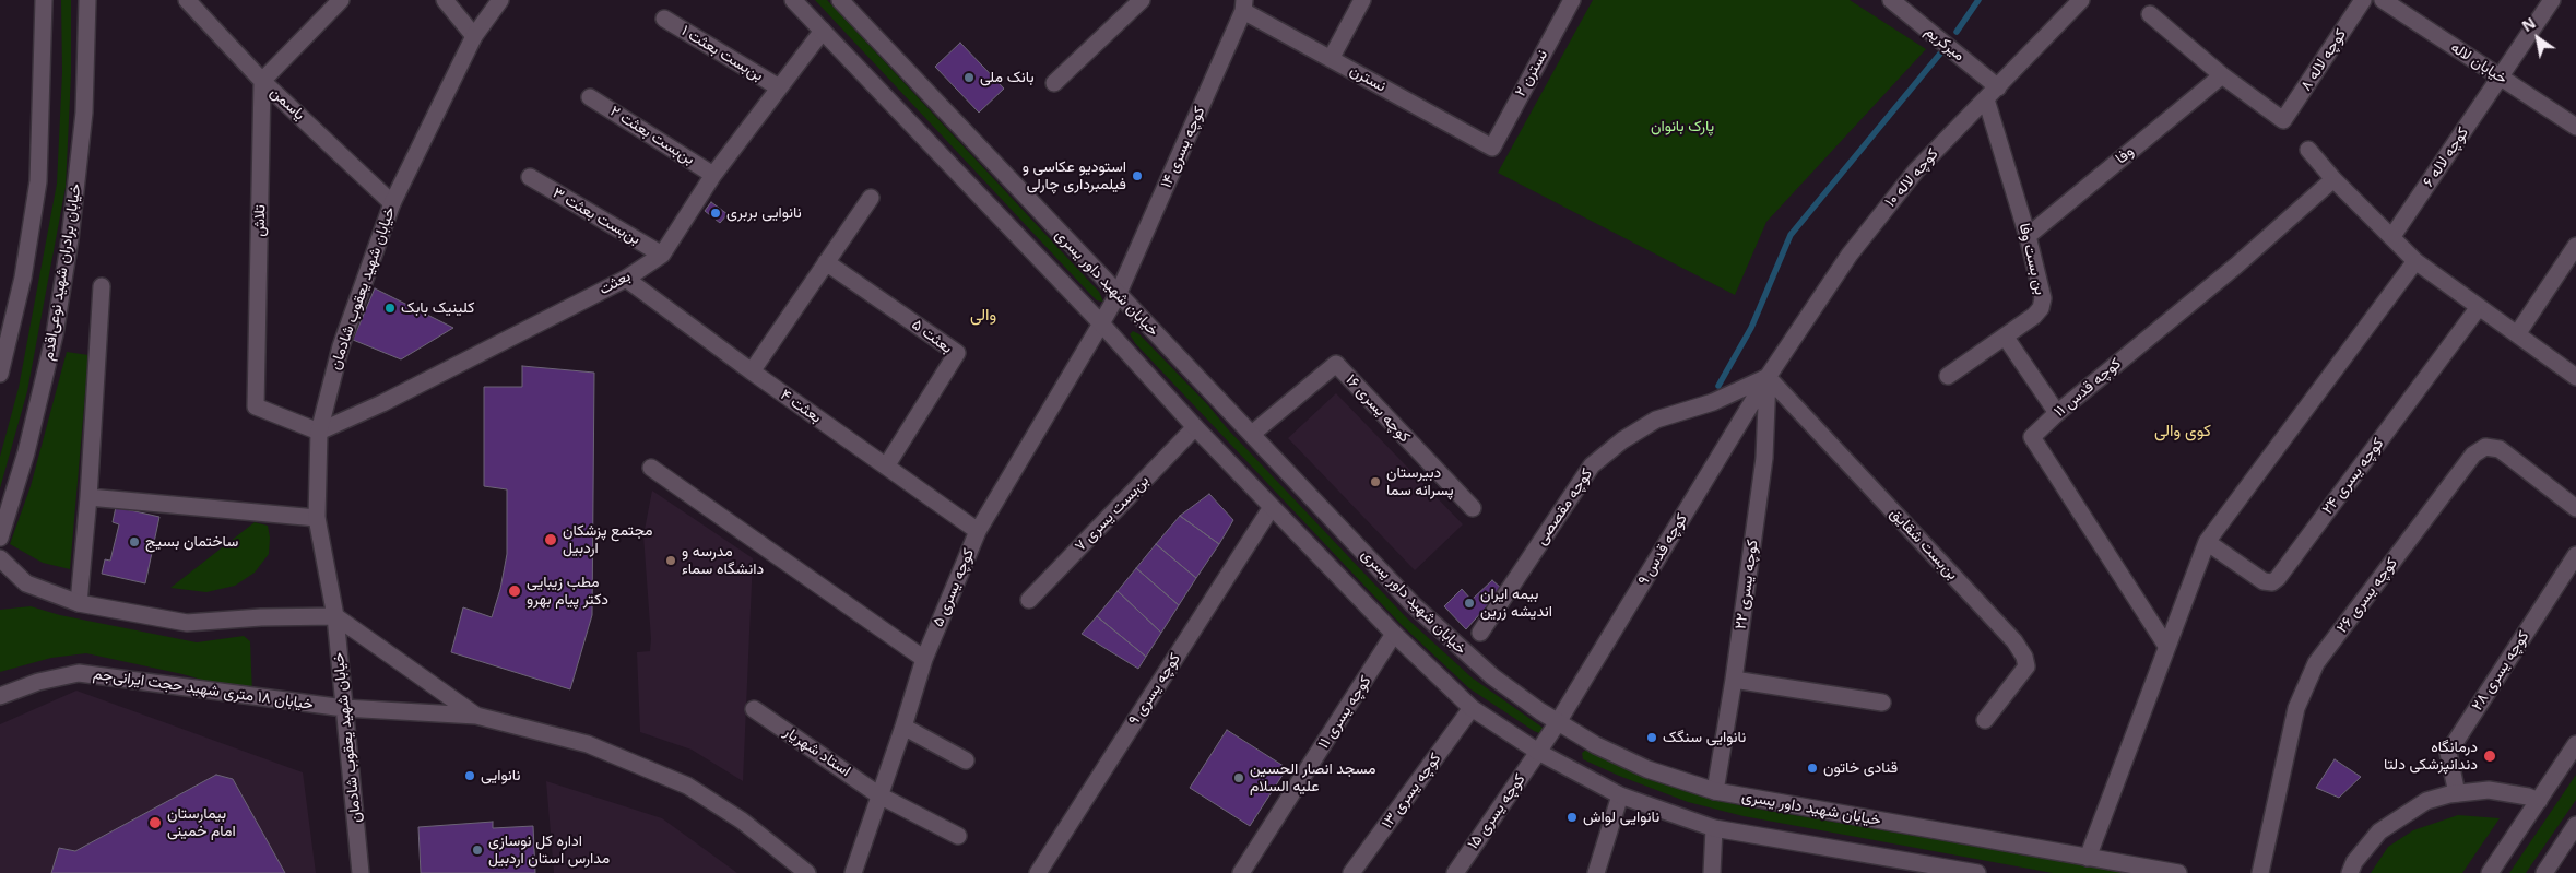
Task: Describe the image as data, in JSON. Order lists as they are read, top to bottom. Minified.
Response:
{"streets":{"street":["میرکریم","بن‌بست بعثت ۱","کوچه لاله ۸","خیابان لاله","نسترن ۲","نسترن","یاسمن","بن‌بست بعثت ۲","کوچه یسری ۱۴","وفا","کوچه لاله ۶","کوچه لاله ۱۰","بن‌بست بعثت ۳","تلاش","بن بست وفا","خیابان برادران شهید نوعی‌اقدم","بعثت","خیابان شهید داور یسری","خیابان شهید یعقوب شادمان","بعثت ۵","کوچه قدس ۱۱","بعثت ۴","کوچه یسری ۱۶","کوچه یسری ۲۴","کوچه مقصصی","بن‌بست یسری ۷","بن‌بست شقایق","کوچه قدس ۹","کوچه یسری ۲۲","کوچه یسری ۵","کوچه یسری ۲۶","کوچه یسری ۲۸","خیابان ۱۸ متری شهید حجت ایرانی‌جم","کوچه یسری ۹","کوچه یسری ۱۱","استاد شهریار","کوچه یسری ۱۳","کوچه یسری ۱۵"]},"crossings":[["میرکریم","کوچه لاله ۱۰"],["بن‌بست بعثت ۱","بعثت"],["کوچه لاله ۸","وفا"],["خیابان لاله","کوچه لاله ۶"],["نسترن ۲","نسترن"],["نسترن","کوچه یسری ۱۴"],["یاسمن","تلاش"],["یاسمن","خیابان شهید یعقوب شادمان"],["بن‌بست بعثت ۲","بعثت"],["کوچه یسری ۱۴","خیابان شهید داور یسری"],["کوچه یسری ۱۴","کوچه یسری ۵"],["وفا","بن بست وفا"],["کوچه لاله ۱۰","بن بست وفا"],["کوچه لاله ۱۰","کوچه مقصصی"],["کوچه لاله ۱۰","بن‌بست شقایق"],["کوچه لاله ۱۰","کوچه قدس ۹"],["کوچه لاله ۱۰","کوچه یسری ۲۲"],["بن‌بست بعثت ۳","بعثت"],["تلاش","بعثت"],["تلاش","خیابان شهید یعقوب شادمان"],["بعثت","خیابان شهید داور یسری"],["بعثت","خیابان شهید یعقوب شادمان"],["بعثت","بعثت ۴"],["خیابان شهید داور یسری","کوچه یسری ۱۶"],["خیابان شهید داور یسری","بن‌بست یسری ۷"],["خیابان شهید داور یسری","کوچه قدس ۹"],["خیابان شهید داور یسری","کوچه یسری ۲۲"],["خیابان شهید داور یسری","کوچه یسری ۵"],["خیابان شهید داور یسری","کوچه یسری ۹"],["خیابان شهید داور یسری","کوچه یسری ۱۱"],["خیابان شهید داور یسری","کوچه یسری ۱۳"],["خیابان شهید داور یسری","کوچه یسری ۱۵"],["خیابان شهید یعقوب شادمان","خیابان ۱۸ متری شهید حجت ایرانی‌جم"],["بعثت ۵","بعثت ۴"],["بعثت ۴","کوچه یسری ۵"],["کوچه مقصصی","بن‌بست شقایق"],["کوچه مقصصی","کوچه قدس ۹"],["کوچه مقصصی","کوچه یسری ۲۲"],["بن‌بست شقایق","کوچه قدس ۹"],["بن‌بست شقایق","کوچه یسری ۲۲"],["کوچه قدس ۹","کوچه یسری ۲۲"],["کوچه قدس ۹","کوچه یسری ۱۵"],["کوچه یسری ۵","استاد شهریار"]],"districts":["والی","کوی والی"],"parks":["پارک بانوان"],"places":["بانک ملی","استودیو عکاسی و فیلمبرداری چارلی","نانوایی بربری","کلینیک بابک","دبیرستان پسرانه سما","مجتمع پزشکان اردبیل","ساختمان بسیج","مدرسه و دانشگاه سماء","مطب زیبایی دکتر پیام بهرو","بیمه ایران اندیشه زرین","نانوایی سنگک","درمانگاه دندانپزشکی دلتا","قنادی خاتون","نانوایی","مسجد انصار الحسین علیه السلام","نانوایی لواش","بیمارستان امام خمینی","اداره کل نوسازی مدارس استان اردبیل"],"north":"top left"}
